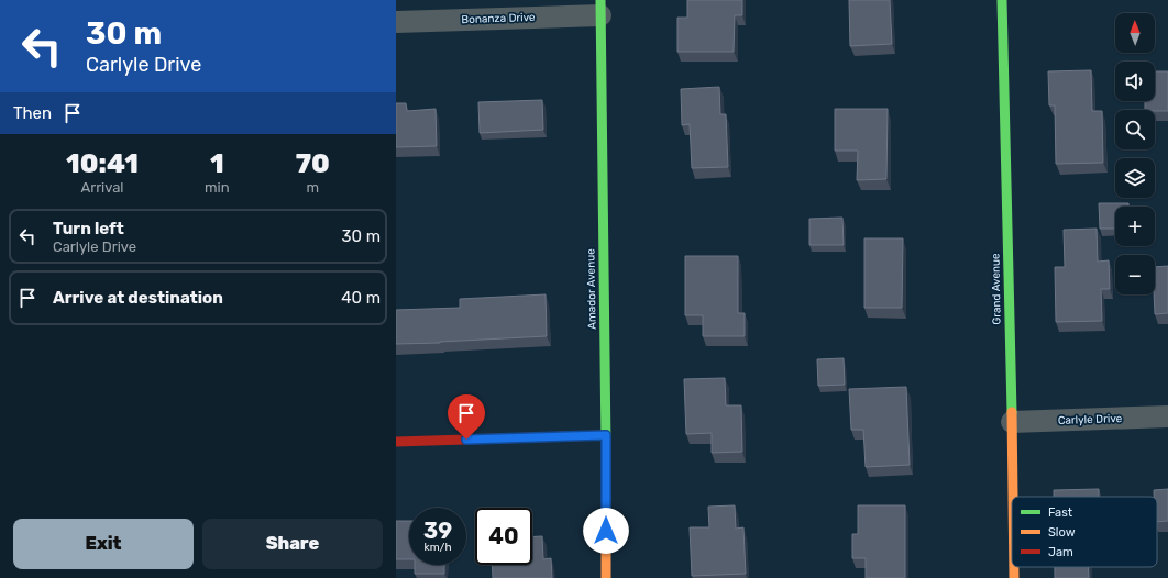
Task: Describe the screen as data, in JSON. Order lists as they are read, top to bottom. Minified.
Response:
{"streets":{"street":["Bonanza Drive","Amador Avenue","Grand Avenue","Carlyle Drive"]},"crossings":[["Bonanza Drive","Amador Avenue"],["Grand Avenue","Carlyle Drive"]],"legend":["Fast","Slow","Jam"],"north":"top","page":{"turn":["30 m","Carlyle Drive"],"map_buttons":["+","−"],"then":"Then","eta":["10:41","Arrival","1","min","70","m"],"list":[{"name":"Turn left","note":"Carlyle Drive","value":"30 m"},{"name":"Arrive at destination","value":"40 m"}],"speed":"39 km/h","limit":"40","buttons":["Exit","Share"]}}
